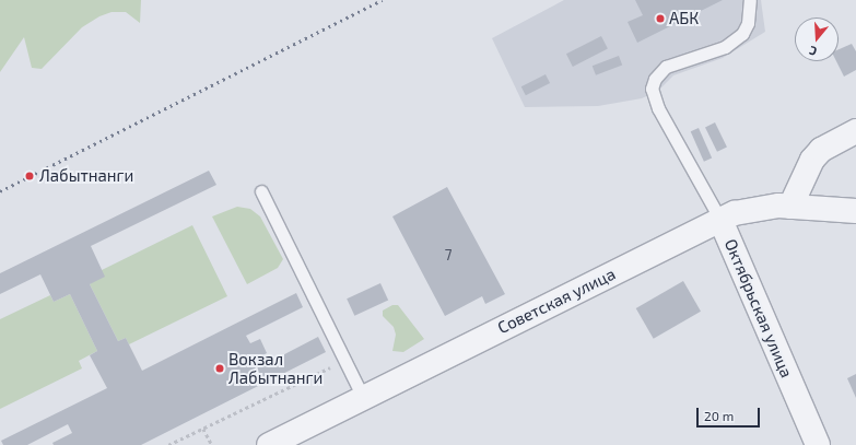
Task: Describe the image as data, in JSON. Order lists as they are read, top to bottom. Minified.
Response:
{"streets":{"street":["Советская улица","Октябрьская улица"]},"crossings":[["Советская улица","Октябрьская улица"]],"places":["АБК","Лабытнанги","Вокзал Лабытнанги"],"house_numbers":["7"],"scale_bar":"20 m","north":"bottom"}
